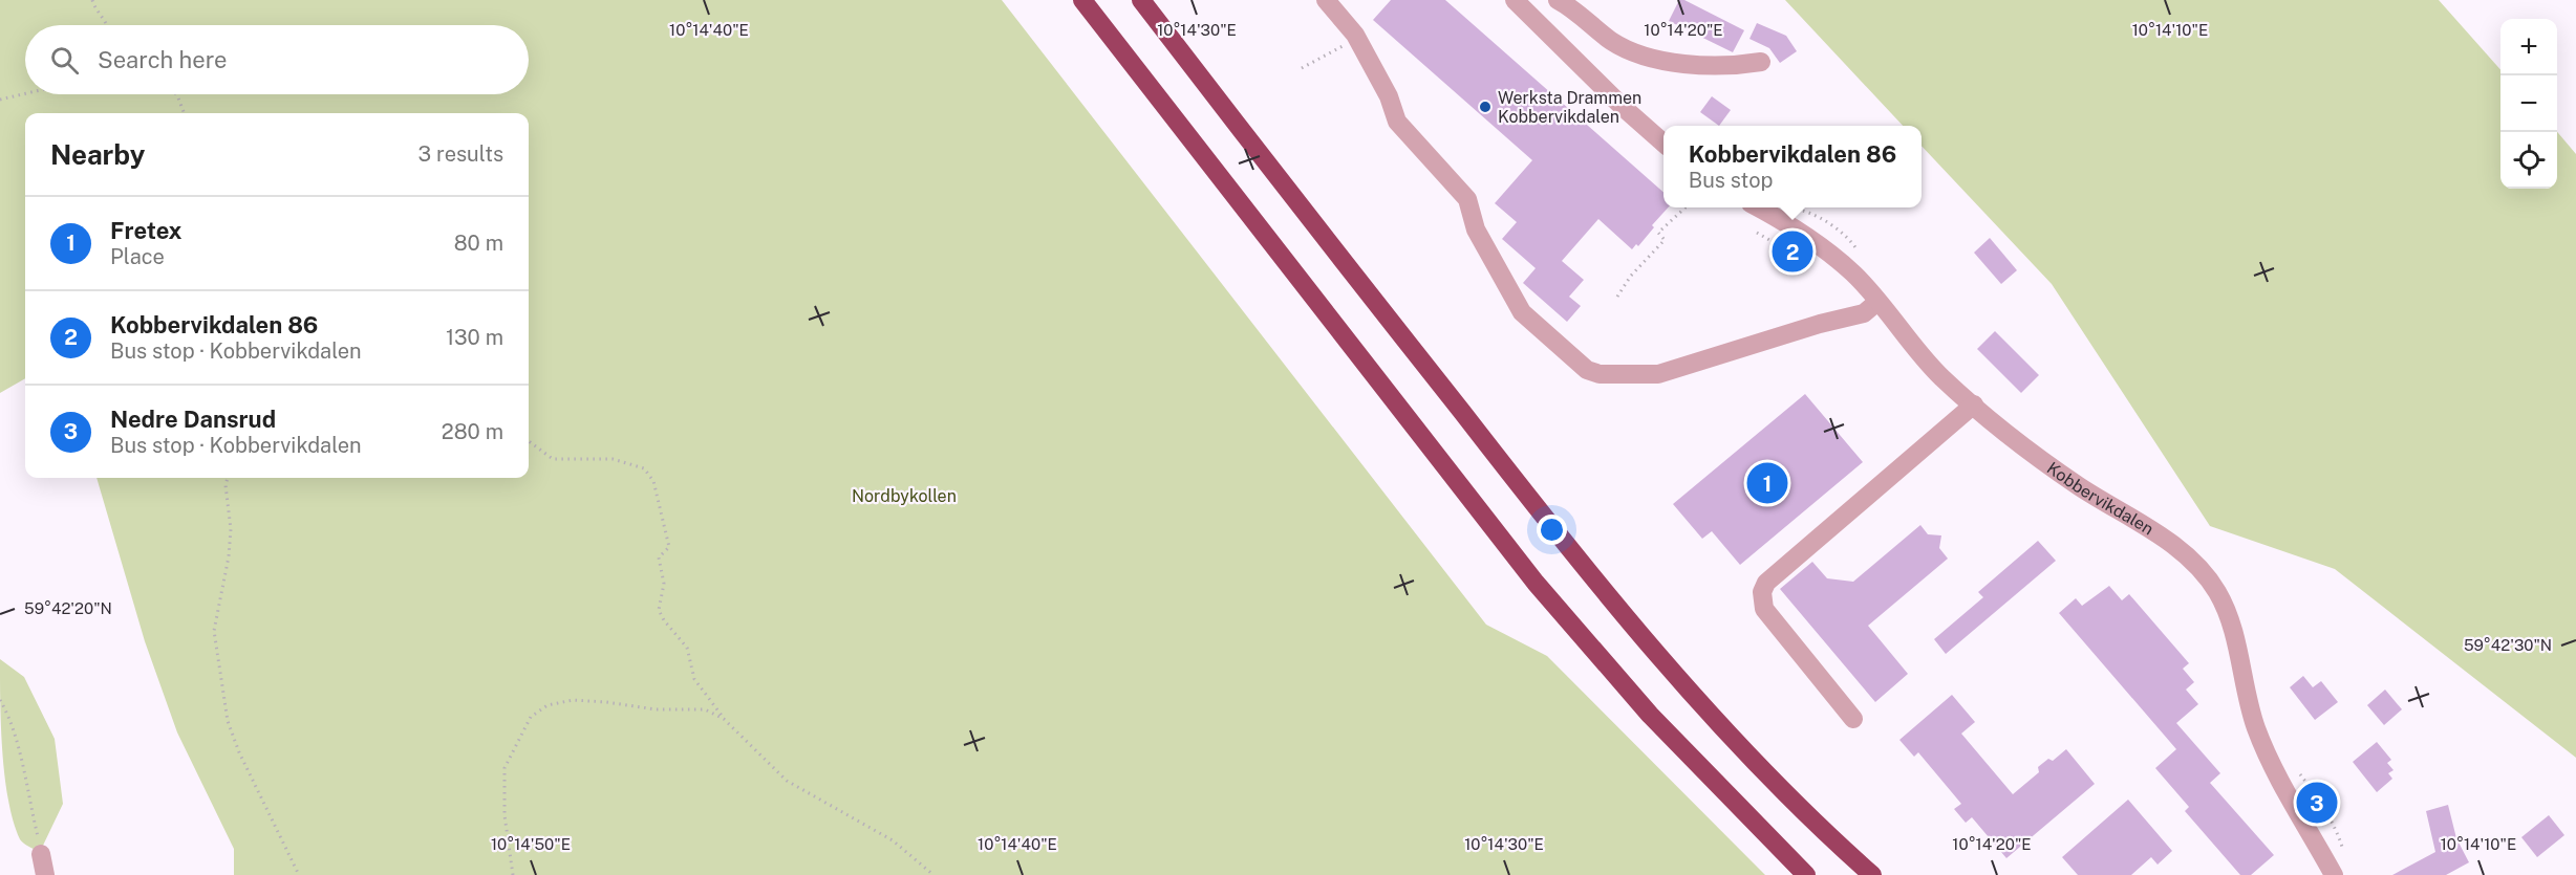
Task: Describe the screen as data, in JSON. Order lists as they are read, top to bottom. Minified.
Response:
{"streets":{"street":["Kobbervikdalen"]},"parks":["Nordbykollen"],"places":["Werksta Drammen Kobbervikdalen"],"page":{"map_buttons":["+","−"],"search":"Search here","heading":["Nearby","3 results"],"popup":["Kobbervikdalen 86","Bus stop"],"list":[{"mark":"1","name":"Fretex","note":"Place","value":"80 m"},{"mark":"2","name":"Kobbervikdalen 86","note":"Bus stop · Kobbervikdalen","value":"130 m"},{"mark":"3","name":"Nedre Dansrud","note":"Bus stop · Kobbervikdalen","value":"280 m"}],"pins":["2","1","3"]},"coordinates":["10°14'30\"E","10°14'20\"E","10°14'10\"E","10°14'40\"E","59°42'20\"N","59°42'30\"N","10°14'50\"E"]}
